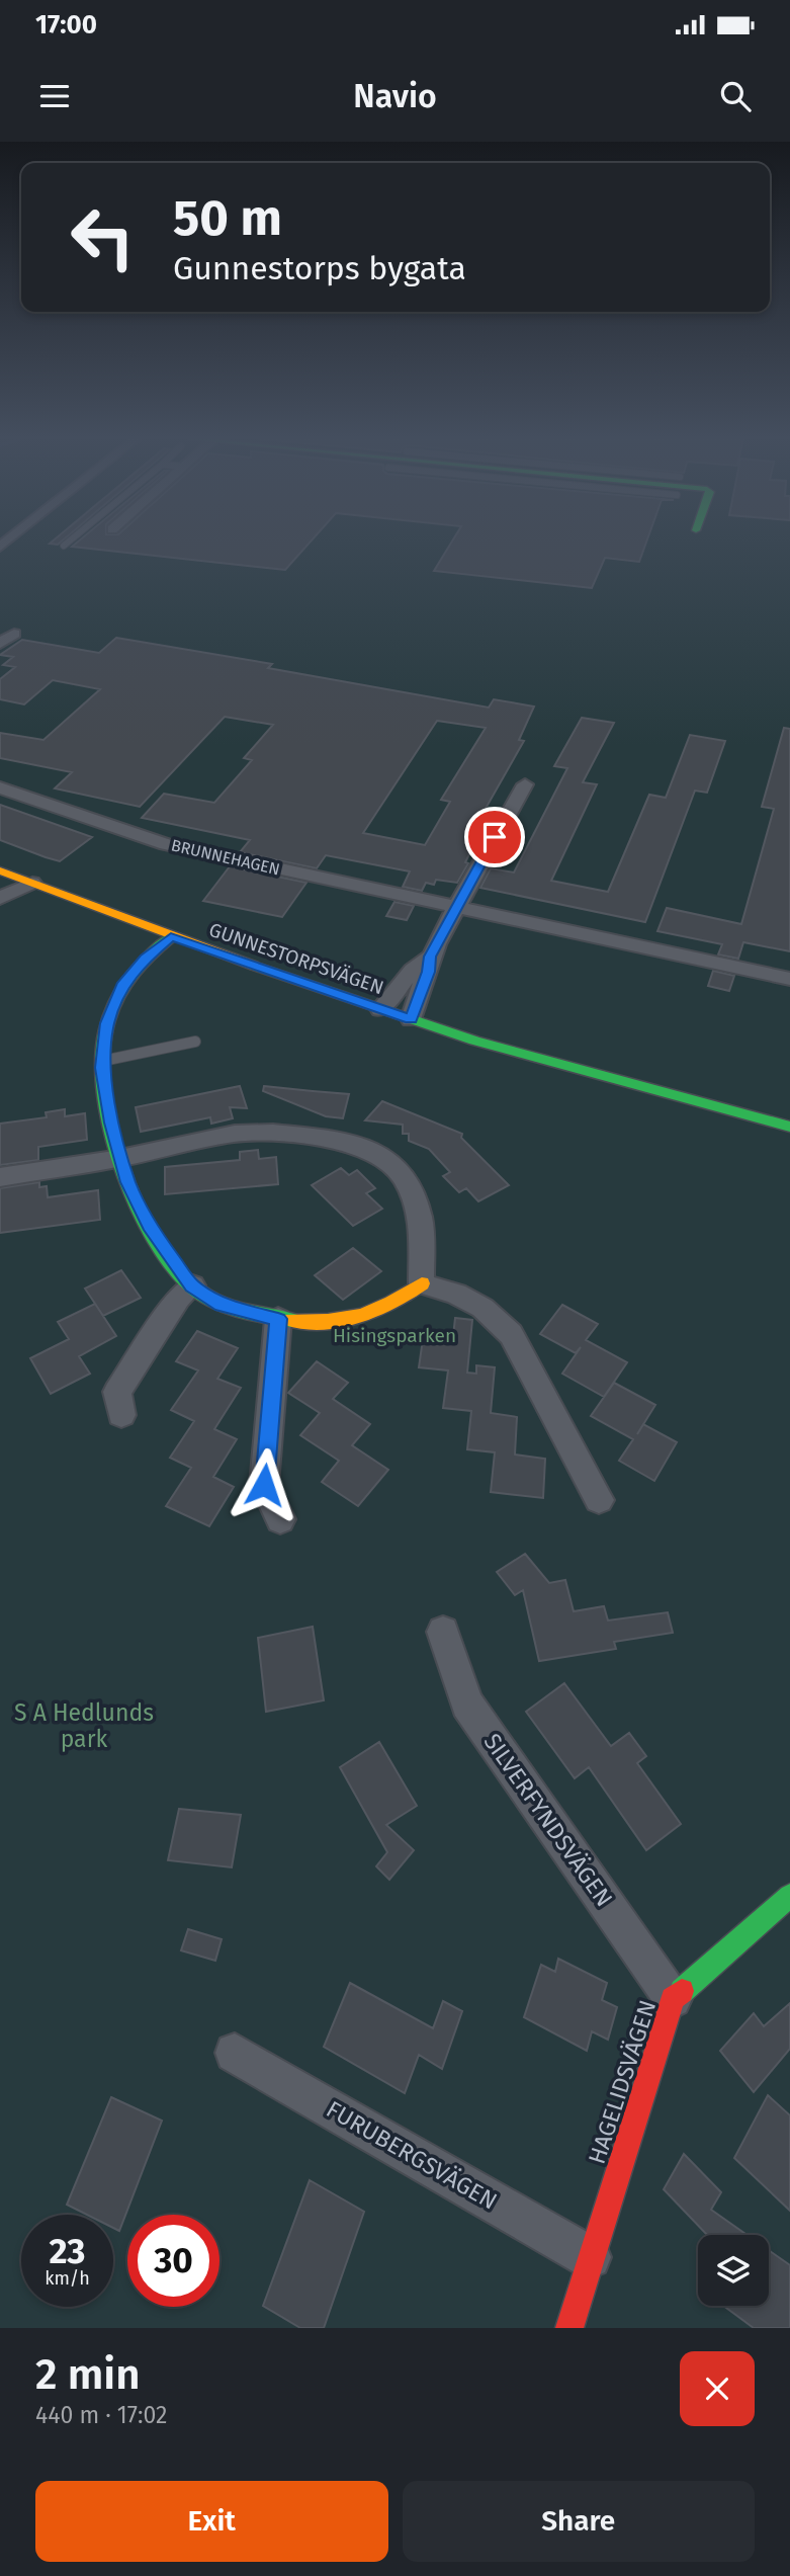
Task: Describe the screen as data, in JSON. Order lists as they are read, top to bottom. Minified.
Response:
{"streets":{"street":["BRUNNEHAGEN","GUNNESTORPSVÄGEN","SILVERFYNDSVÄGEN","HAGELIDSVÄGEN","FURUBERGSVÄGEN"]},"crossings":[["SILVERFYNDSVÄGEN","HAGELIDSVÄGEN"],["HAGELIDSVÄGEN","FURUBERGSVÄGEN"]],"parks":["Hisingsparken","S A Hedlunds park"],"page":{"status":"17:00","header":"Navio","turn":["50 m","Gunnestorps bygata"],"speed":"23 km/h","limit":"30","heading":["2 min","440 m · 17:02"],"buttons":["Exit","Share"]}}
